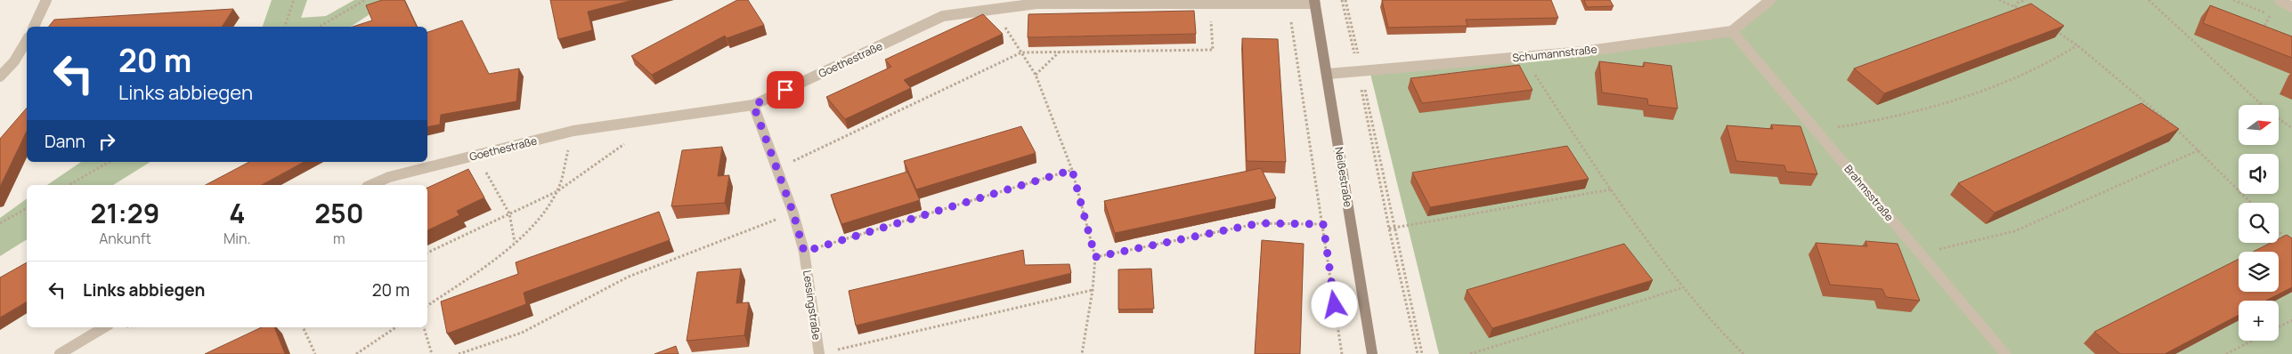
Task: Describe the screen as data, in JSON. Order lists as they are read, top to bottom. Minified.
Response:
{"streets":{"street":["Schumannstraße","Goethestraße","Neißestraße","Brahmsstraße","Lessingstraße"]},"crossings":[["Schumannstraße","Neißestraße"],["Schumannstraße","Brahmsstraße"],["Goethestraße","Neißestraße"],["Goethestraße","Lessingstraße"]],"north":"right","page":{"turn":["20 m","Links abbiegen"],"map_buttons":"+","then":"Dann","eta":["21:29","Ankunft","4","Min.","250","m"],"list":[{"name":"Links abbiegen","value":"20 m"}]}}
